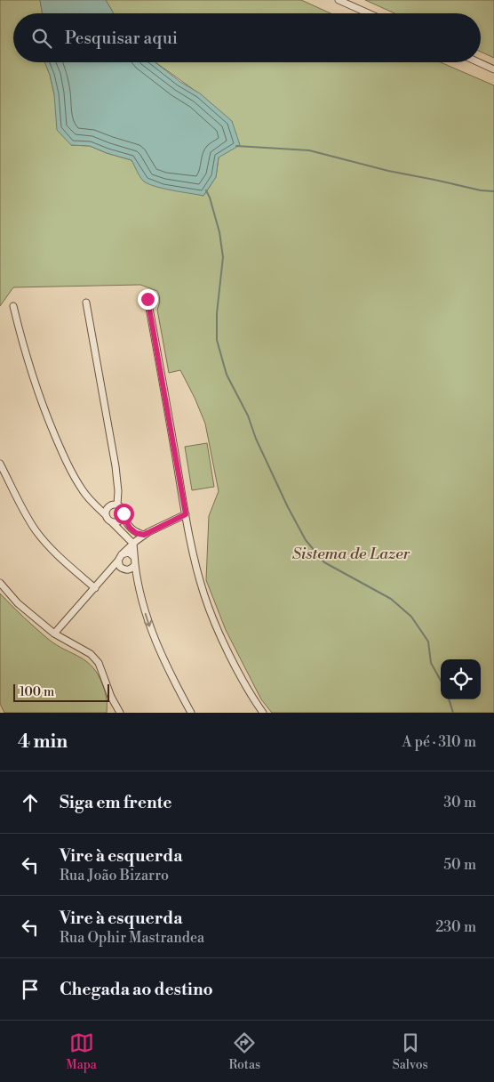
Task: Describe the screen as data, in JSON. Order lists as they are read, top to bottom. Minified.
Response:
{"parks":["Sistema de Lazer"],"scale_bar":"100 m","page":{"search":"Pesquisar aqui","scale":"100 m","heading":["4 min","A pé · 310 m"],"list":[["Siga em frente","30 m"],["Vire à esquerda","Rua João Bizarro","50 m"],["Vire à esquerda","Rua Ophir Mastrandea","230 m"],"Chegada ao destino"],"nav":["Mapa","Rotas","Salvos"]}}
